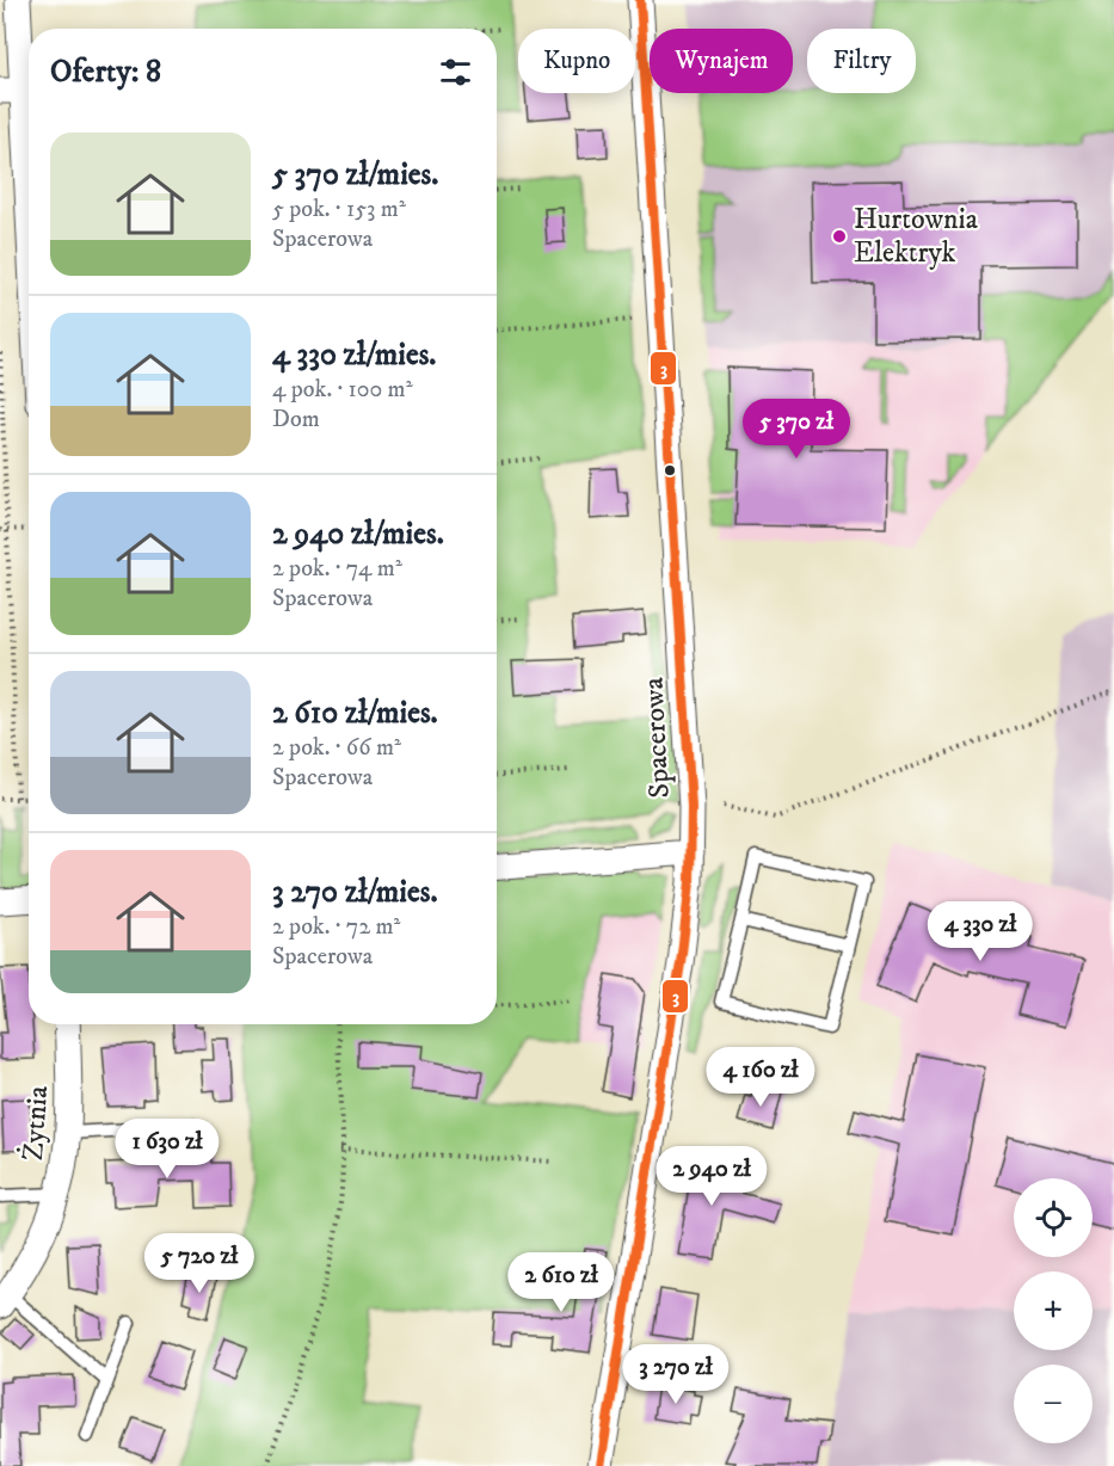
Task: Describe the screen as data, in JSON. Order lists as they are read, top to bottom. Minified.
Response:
{"streets":{"street":["Spacerowa","Żytnia"]},"places":["Hurtownia Elektryk"],"lines":["transit line 3"],"page":{"chip":["Kupno","Wynajem","Filtry"],"heading":"Oferty: 8","list":[{"name":"5 370 zł/mies.","note":"5 pok. · 153 m² · Spacerowa"},{"name":"4 330 zł/mies.","note":"4 pok. · 100 m² · Dom"},{"name":"2 940 zł/mies.","note":"2 pok. · 74 m² · Spacerowa"},{"name":"2 610 zł/mies.","note":"2 pok. · 66 m² · Spacerowa"},{"name":"3 270 zł/mies.","note":"2 pok. · 72 m² · Spacerowa"}],"price":["5 370 zł","4 330 zł","4 160 zł","1 630 zł","2 940 zł","5 720 zł","2 610 zł","3 270 zł"],"map_buttons":["+","−"]}}
